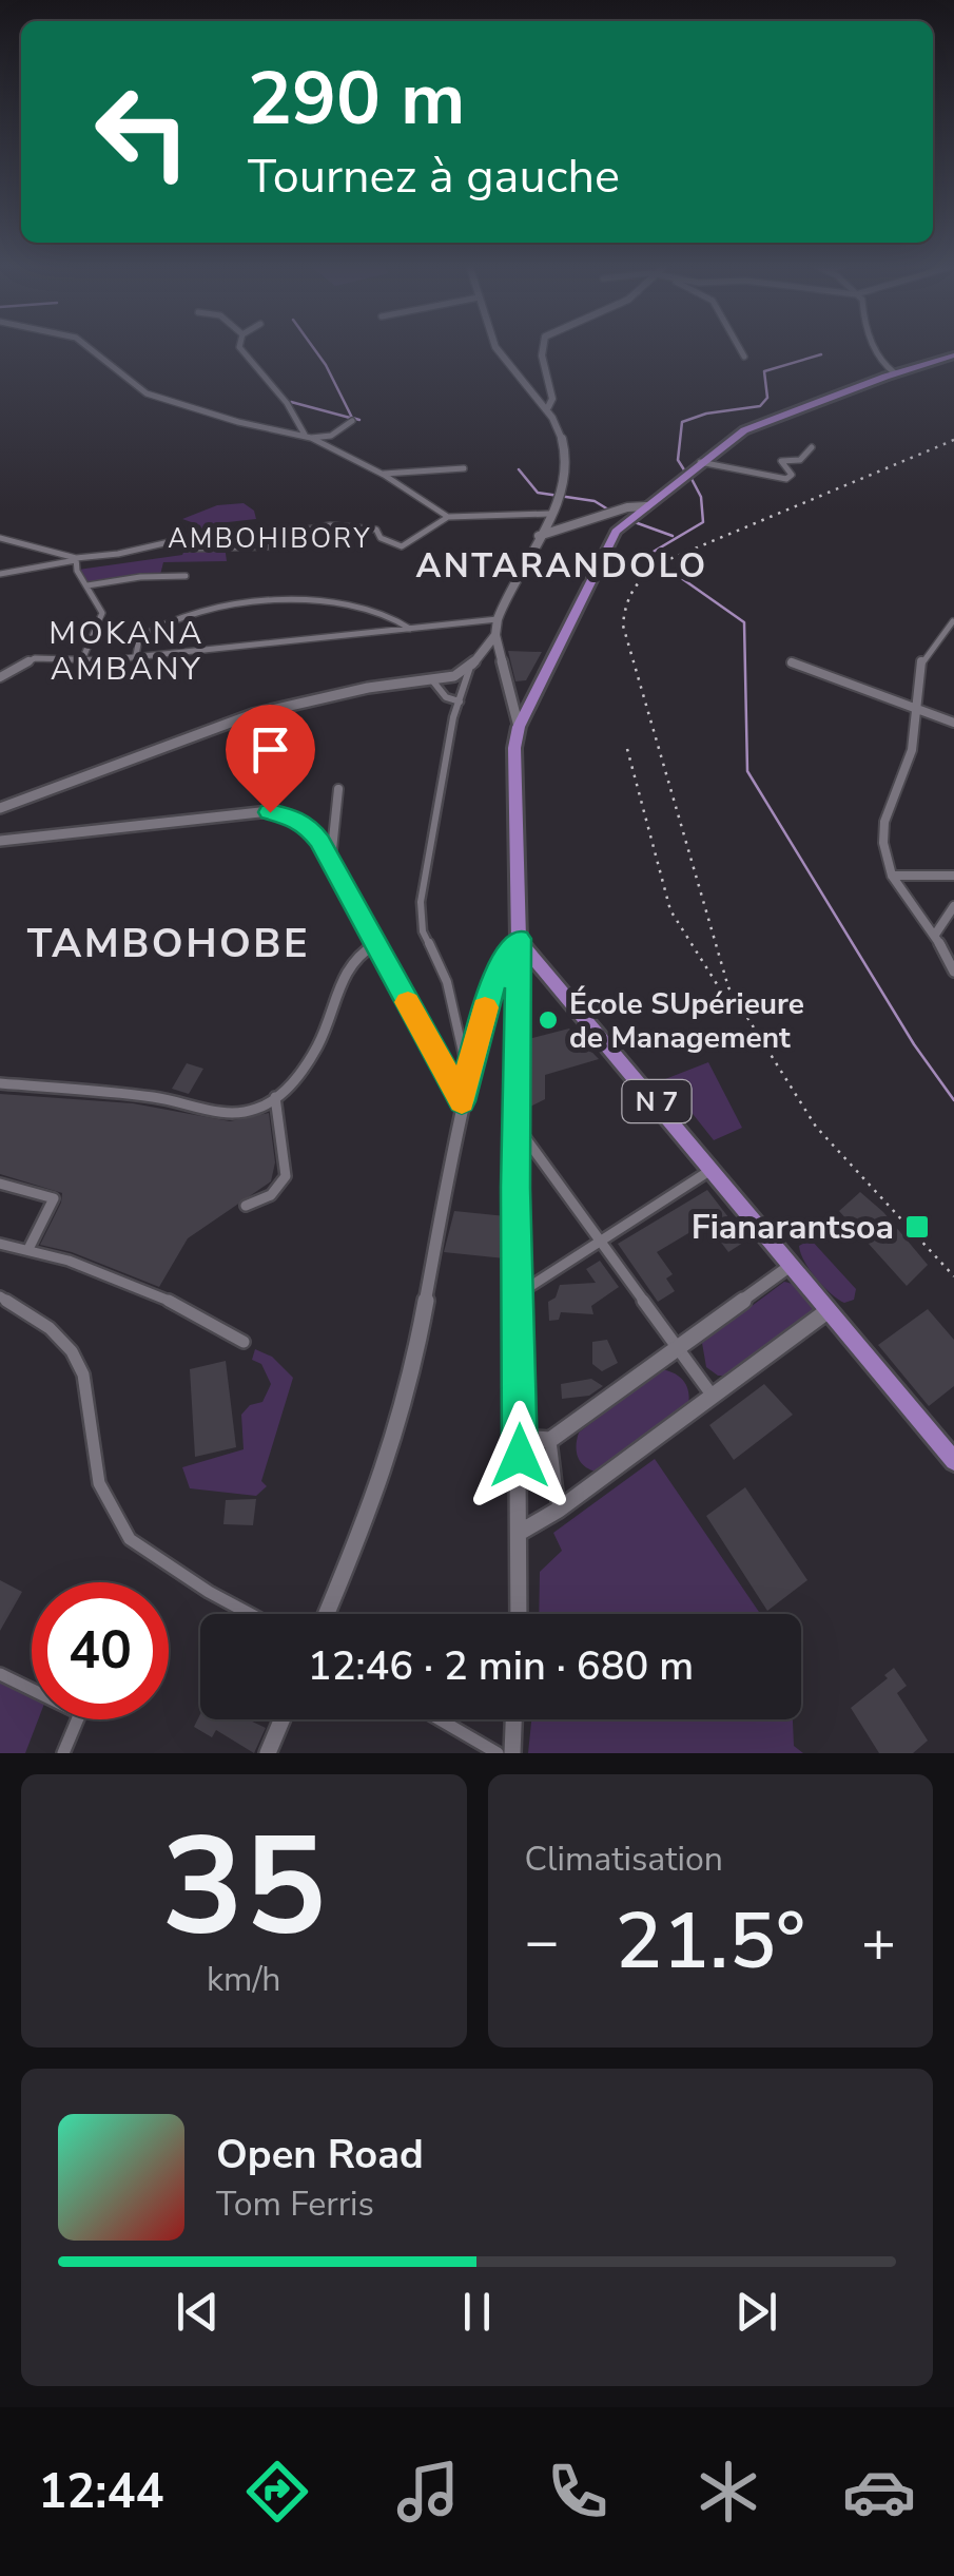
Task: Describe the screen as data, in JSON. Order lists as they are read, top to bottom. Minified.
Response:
{"streets":{"main road":["N 7"]},"districts":["AMBOHIBORY","ANTARANDOLO","MOKANA AMBANY","TAMBOHOBE"],"places":{"other":["École SUpérieure de Management"],"transit":["Fianarantsoa"]},"page":{"turn":["290 m","Tournez à gauche"],"limit":"40","trip":"12:46 · 2 min · 680 m","tile":[["35","km/h"],"Climatisation"],"heat":["−","21.5°","+"],"song":["Open Road","Tom Ferris"],"tabs":"12:44"}}
